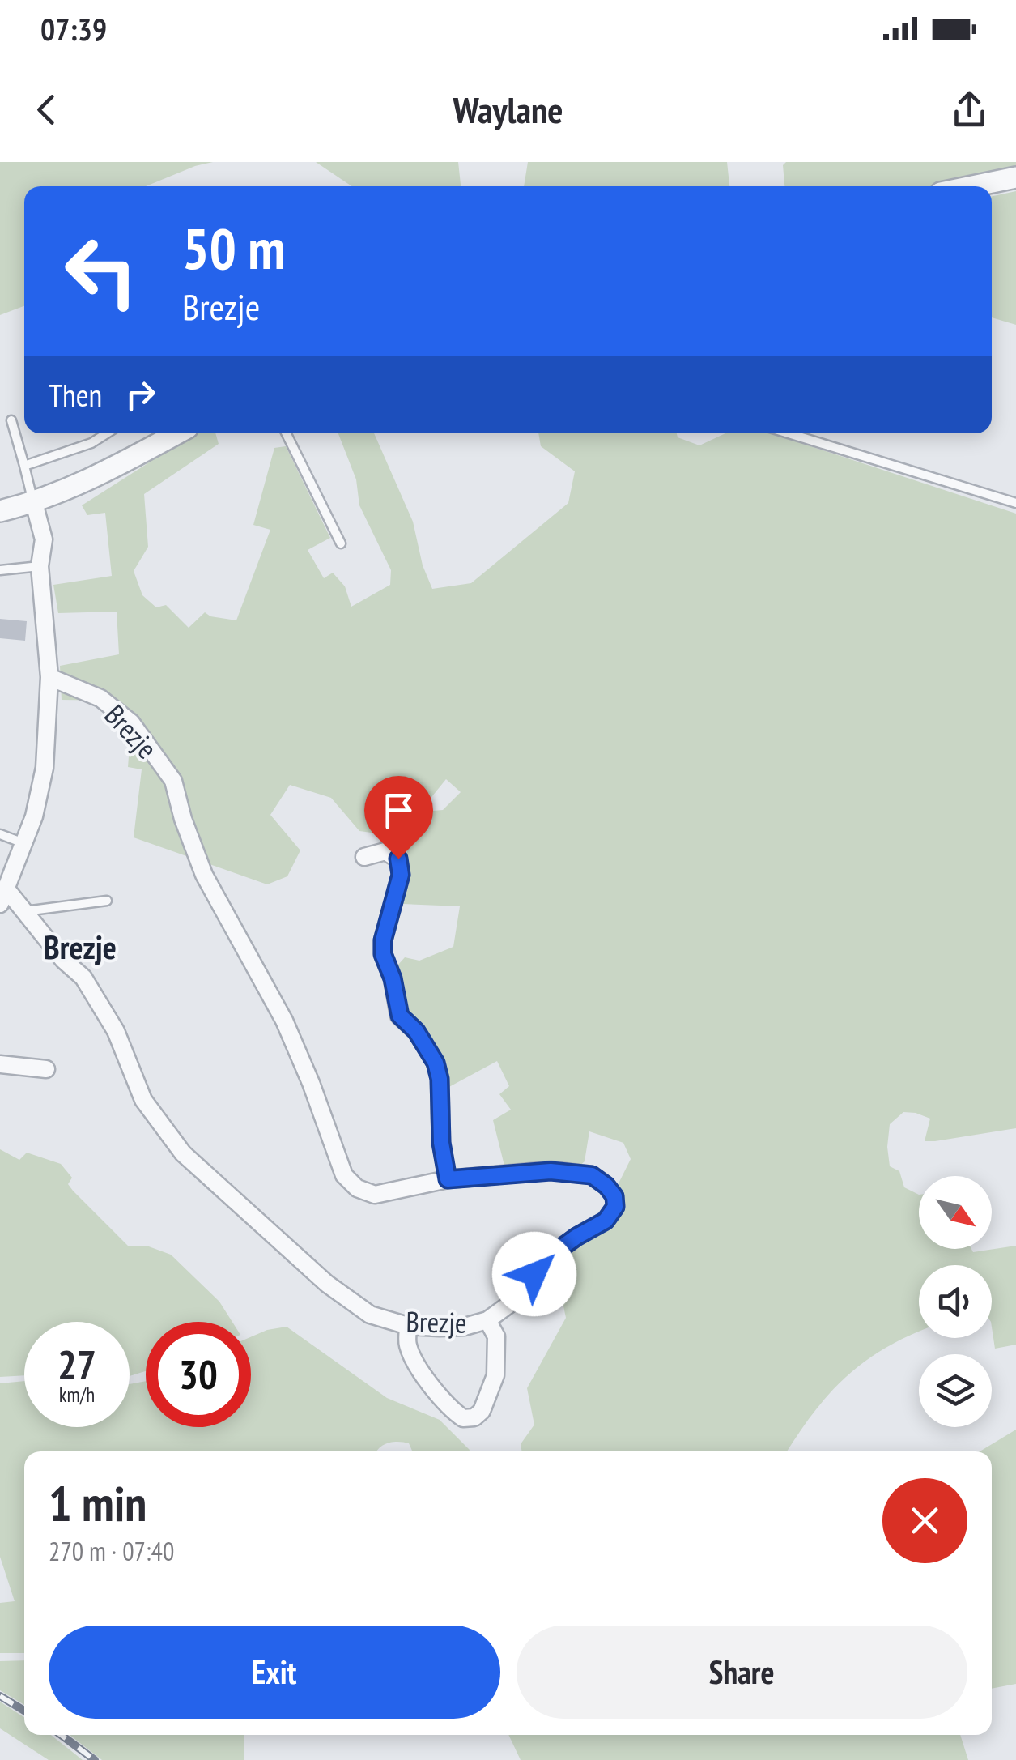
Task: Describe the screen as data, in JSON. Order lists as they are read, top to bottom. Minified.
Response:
{"streets":{"street":["Brezje"]},"districts":["Brezje"],"north":"bottom right","page":{"status":"07:39","header":"Waylane","turn":["50 m","Brezje"],"then":"Then","speed":"27 km/h","limit":"30","heading":["1 min","270 m · 07:40"],"buttons":["Exit","Share"]}}
